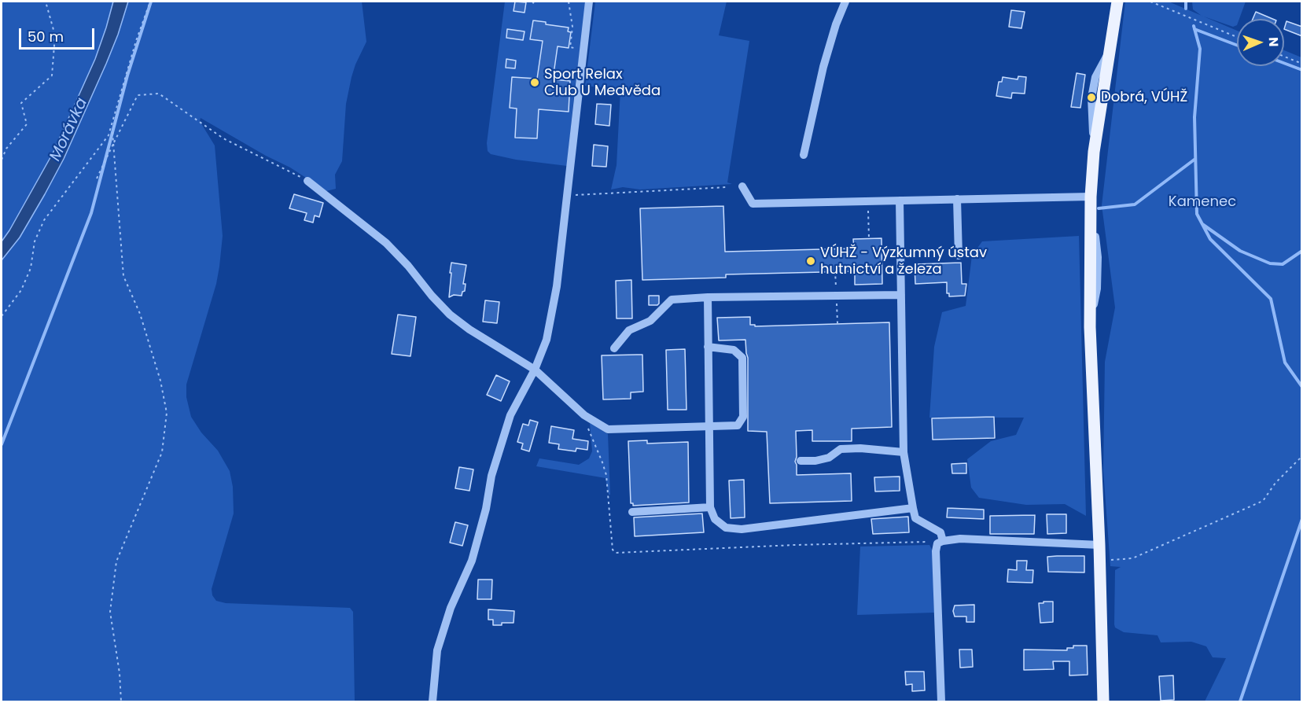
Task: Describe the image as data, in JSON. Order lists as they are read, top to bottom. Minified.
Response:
{"water":["Morávka"],"parks":["Kamenec"],"places":["Sport Relax Club U Medvěda","Dobrá, VÚHŽ","VÚHŽ - Výzkumný ústav hutnictví a železa"],"scale_bar":"50 m","north":"right"}
